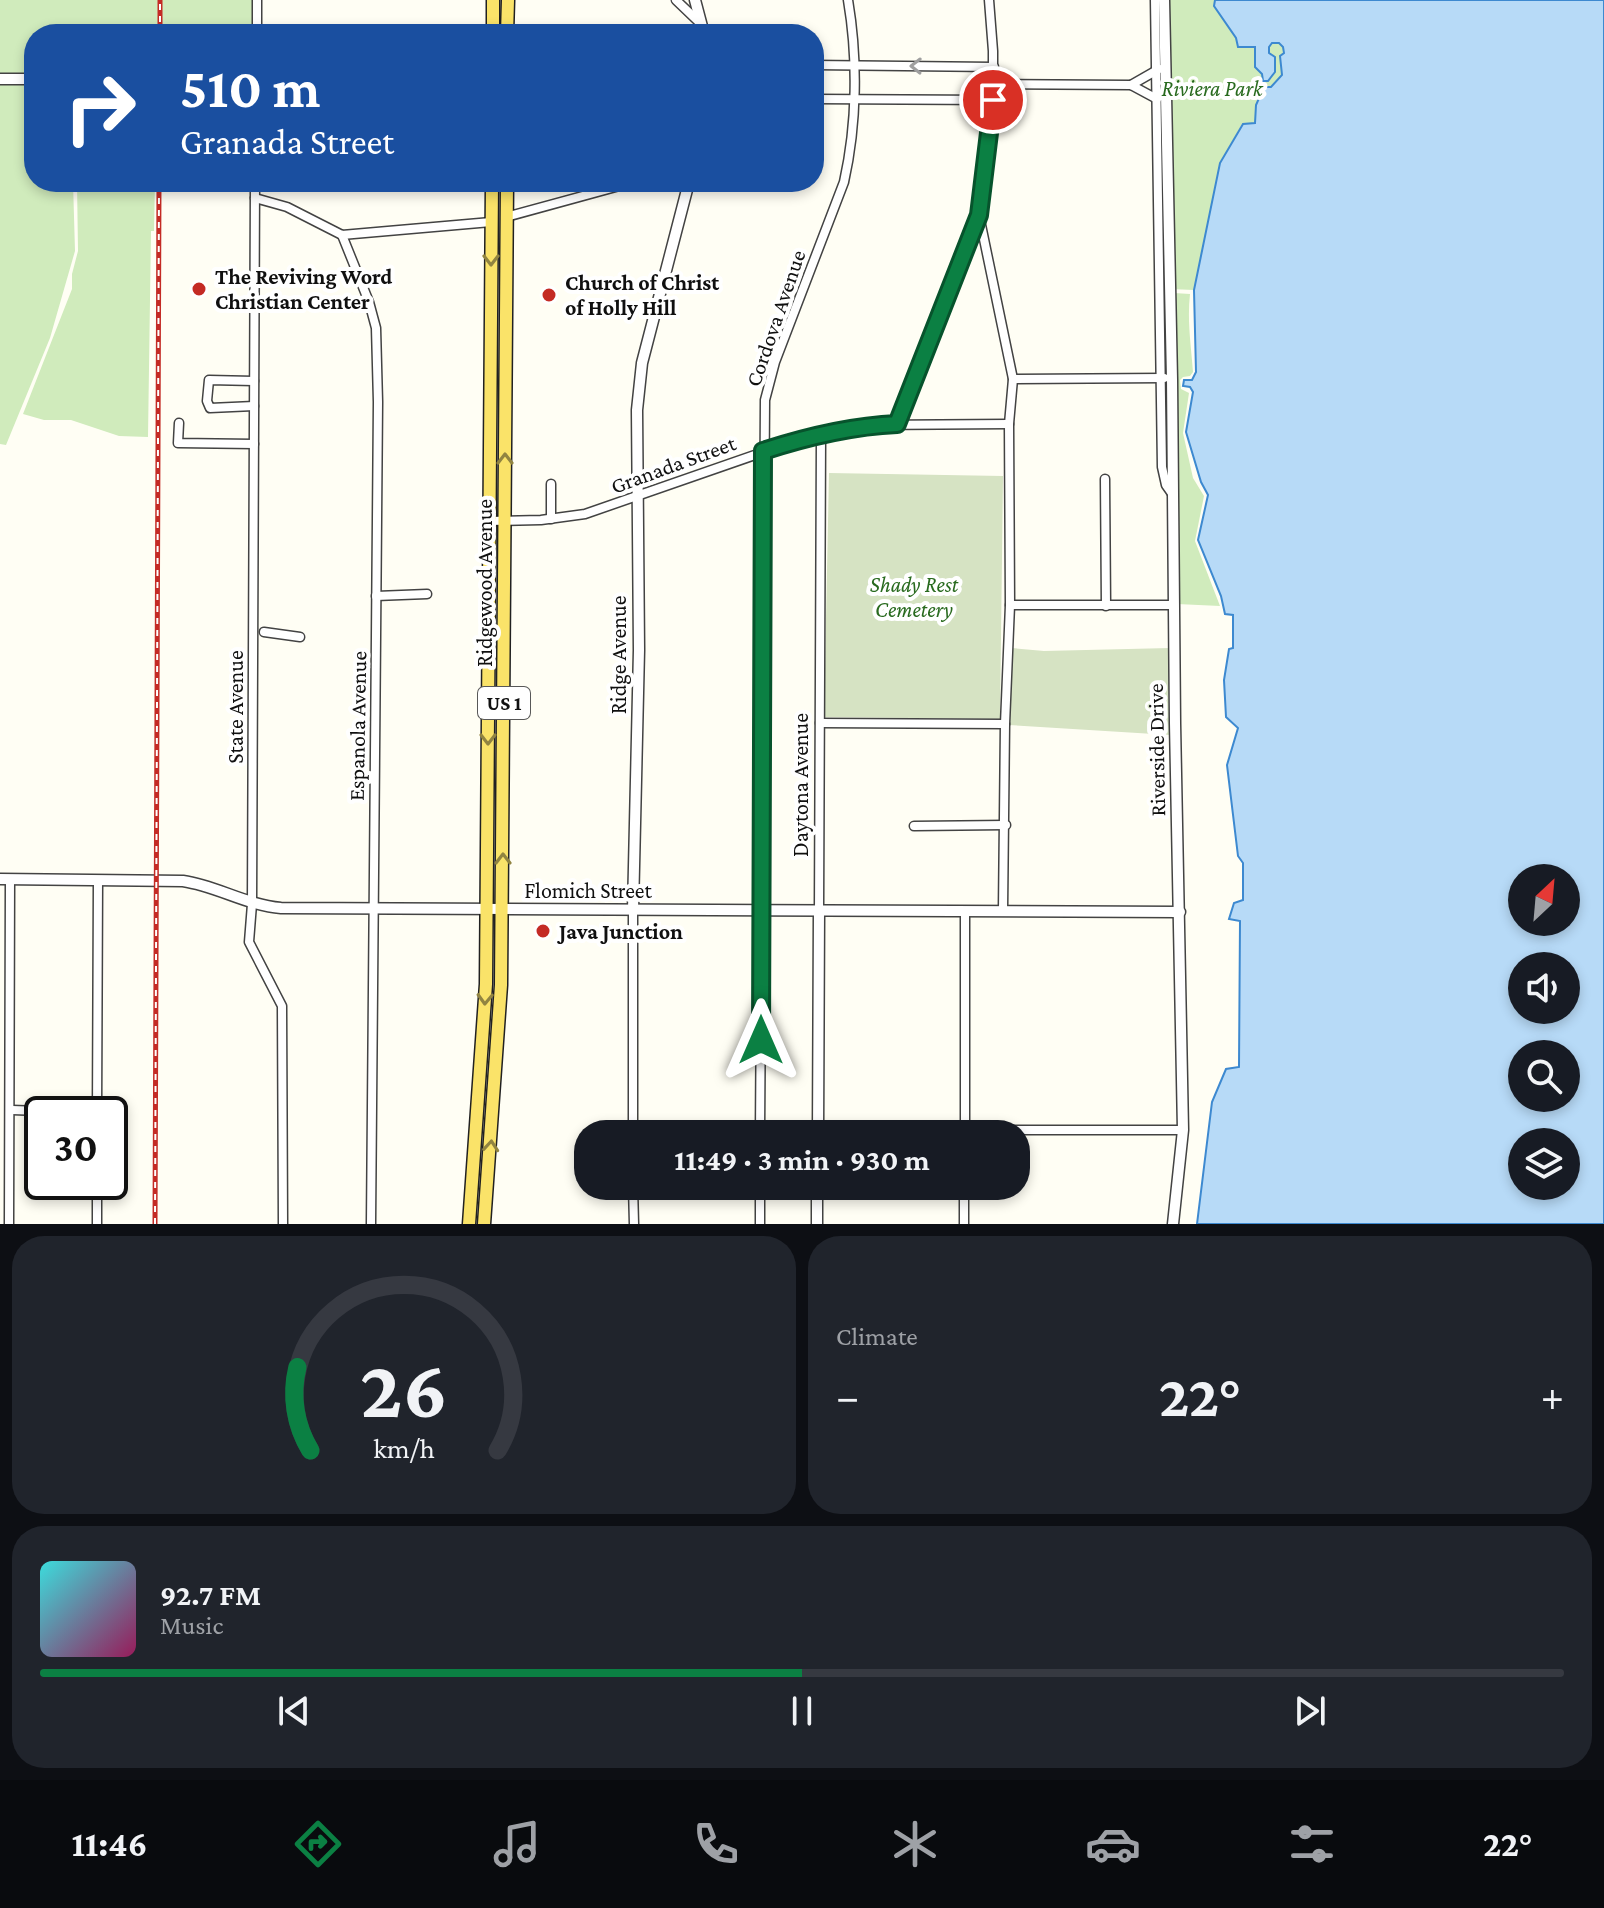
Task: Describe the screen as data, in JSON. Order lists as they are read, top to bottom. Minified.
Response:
{"streets":{"main road":["Ridgewood Avenue","US 1"],"street":["Cordova Avenue","Granada Street","Ridge Avenue","State Avenue","Espanola Avenue","Riverside Drive","Daytona Avenue","Flomich Street"]},"crossings":[["Cordova Avenue","Granada Street"],["Cordova Avenue","Flomich Street"],["Granada Street","Ridgewood Avenue"],["Granada Street","Ridge Avenue"],["Granada Street","Daytona Avenue"],["Ridgewood Avenue","Flomich Street"],["Ridge Avenue","Flomich Street"],["State Avenue","Flomich Street"],["Espanola Avenue","Flomich Street"],["Riverside Drive","Flomich Street"],["Daytona Avenue","Flomich Street"]],"parks":["Riviera Park","Shady Rest Cemetery"],"places":["The Reviving Word Christian Center","Church of Christ of Holly Hill","Java Junction"],"north":"top right","page":{"turn":["510 m","Granada Street"],"limit":"30","trip":"11:49 · 3 min · 930 m","tile":"Climate","heat":["−","22°","+"],"song":["92.7 FM","Music"],"tabs":["11:46","22°"],"gauge":["26","km/h"]}}
